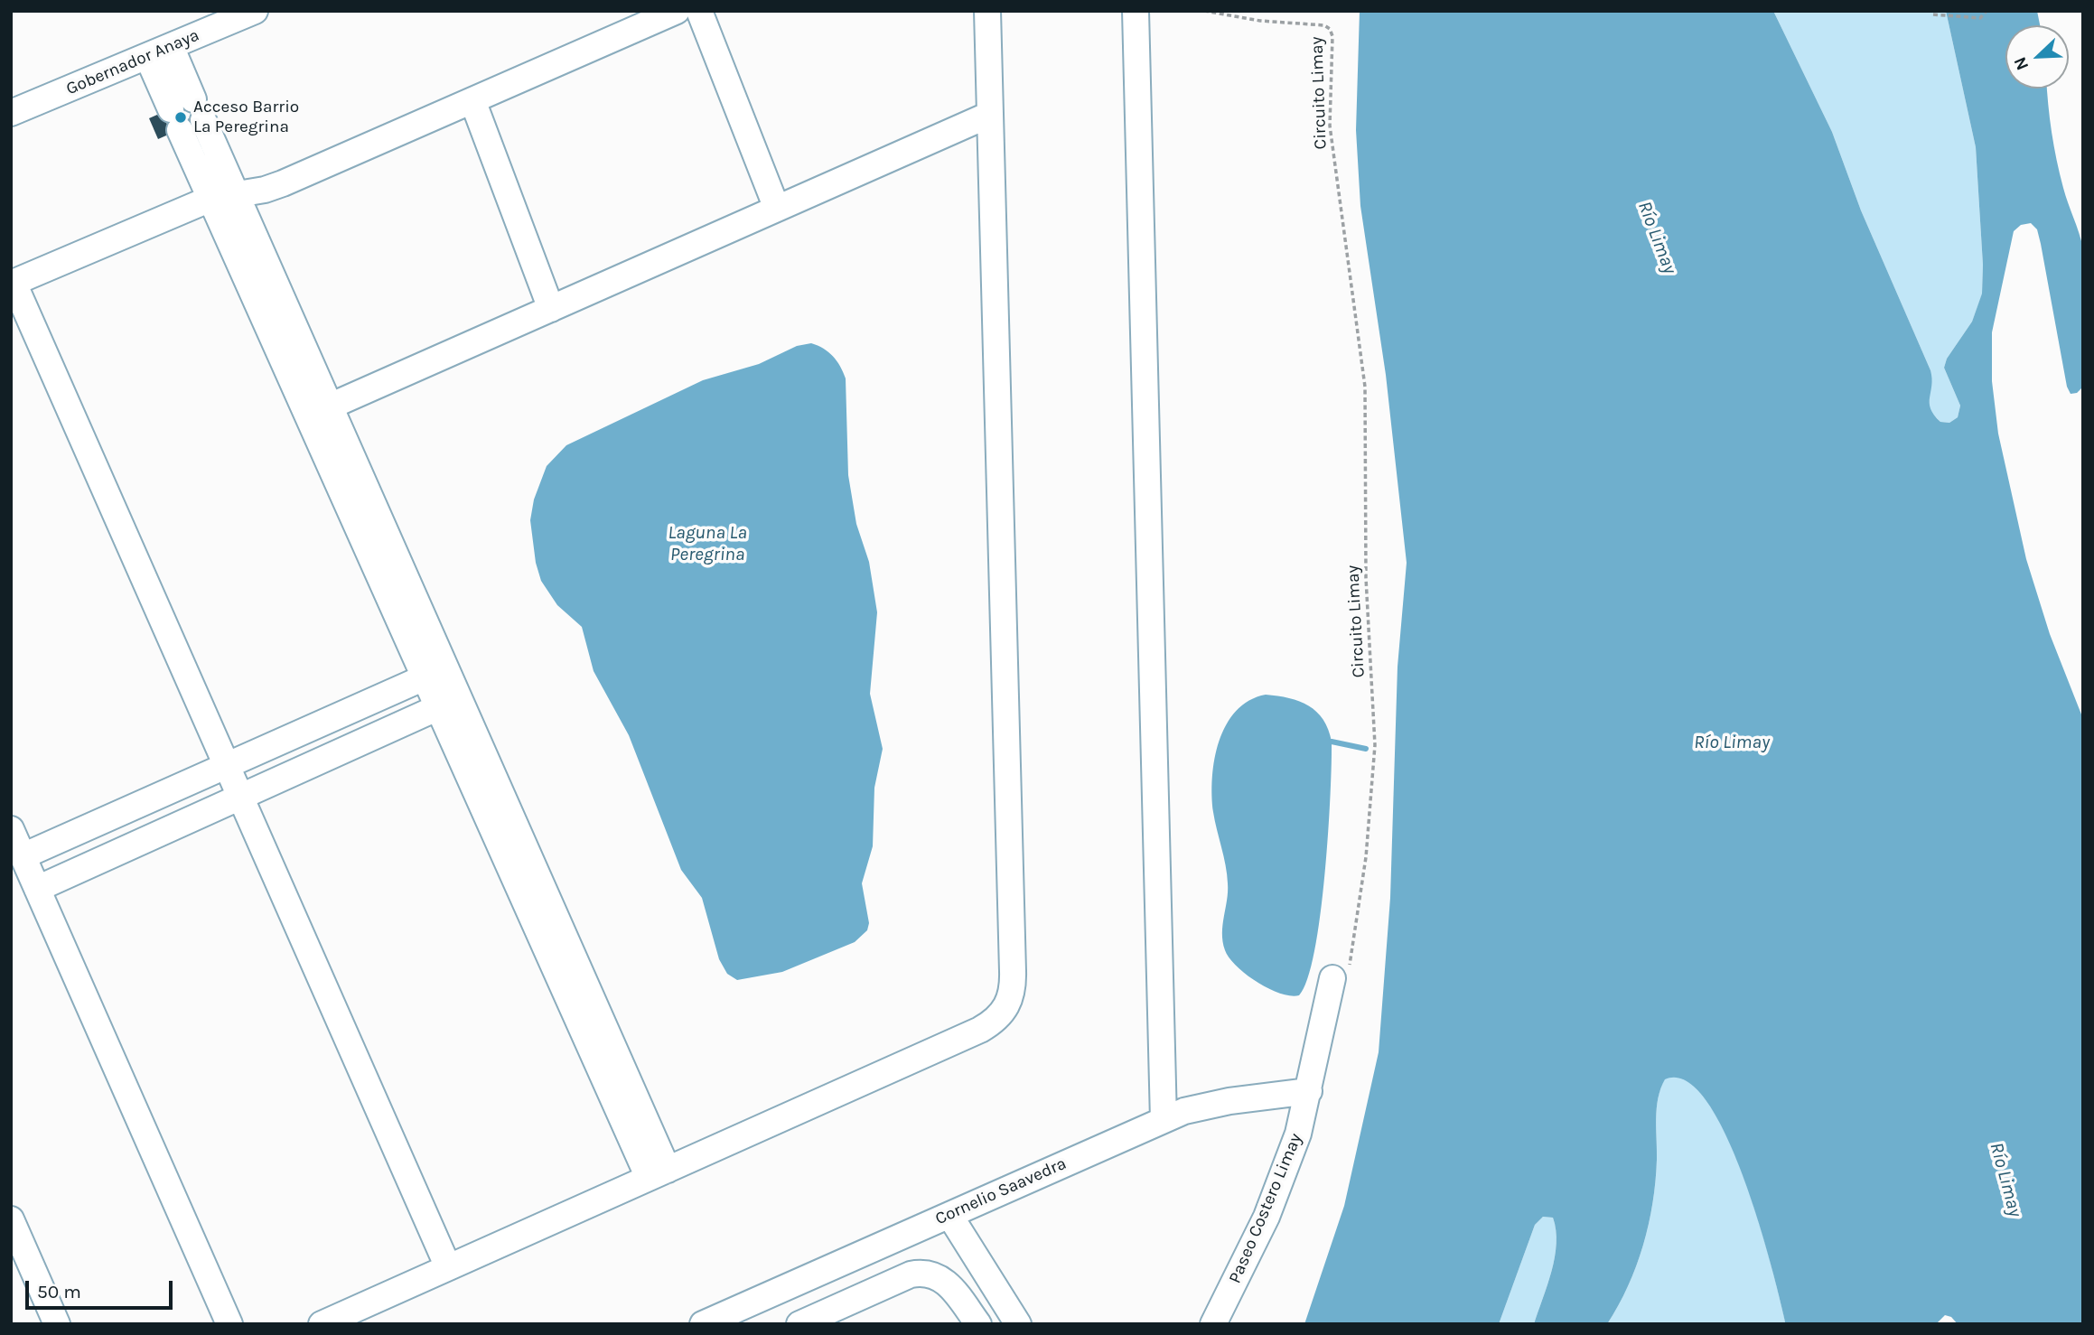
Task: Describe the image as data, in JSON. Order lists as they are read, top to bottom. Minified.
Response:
{"streets":{"street":["Gobernador Anaya","Cornelio Saavedra","Paseo Costero Limay"],"path":["Circuito Limay"]},"crossings":[["Circuito Limay","Paseo Costero Limay"],["Cornelio Saavedra","Paseo Costero Limay"]],"water":["Río Limay","Laguna La Peregrina"],"places":["Acceso Barrio La Peregrina"],"scale_bar":"50 m","north":"bottom left"}
